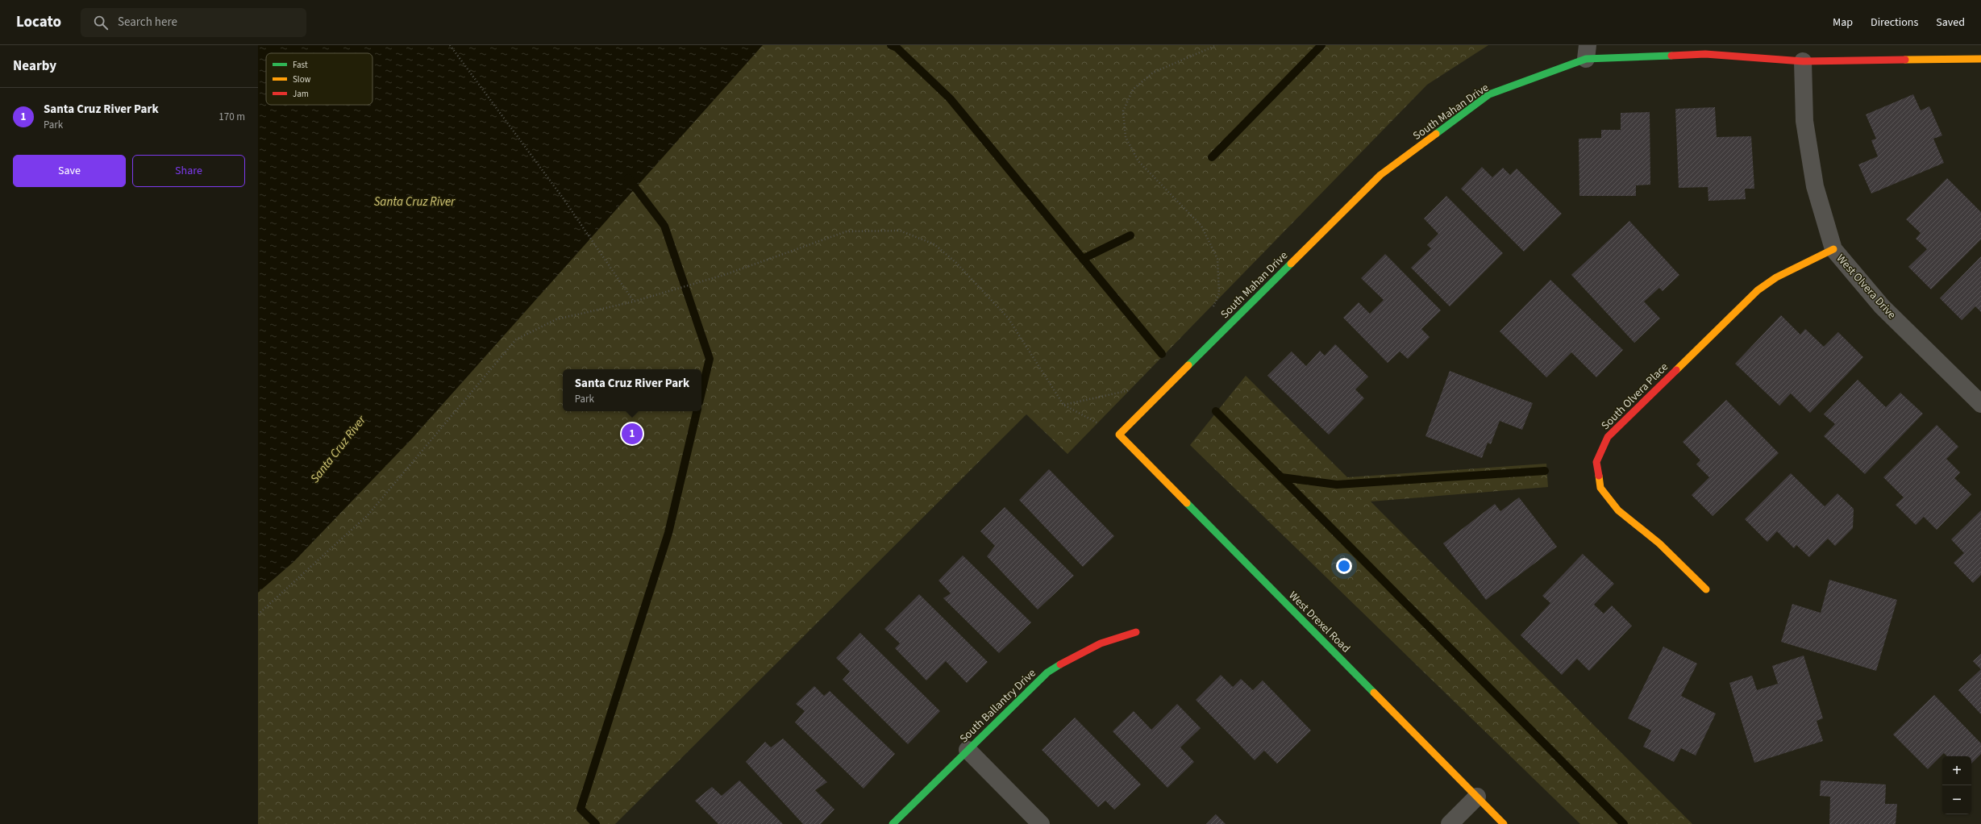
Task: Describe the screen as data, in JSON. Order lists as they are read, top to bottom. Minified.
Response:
{"streets":{"street":["South Mahan Drive","West Olvera Drive","South Olvera Place","West Drexel Road","South Ballantry Drive"]},"crossings":[["South Mahan Drive","West Olvera Drive"],["South Mahan Drive","West Drexel Road"],["West Olvera Drive","South Olvera Place"]],"water":["Santa Cruz River"],"legend":["Fast","Slow","Jam"],"page":{"header":"Locato","search":"Search here","nav":["Map","Directions","Saved"],"heading":"Nearby","list":[{"mark":"1","name":"Santa Cruz River Park","note":"Park","value":"170 m"}],"buttons":["Save","Share"],"popup":["Santa Cruz River Park","Park"],"pins":"1","map_buttons":["+","−"]}}
